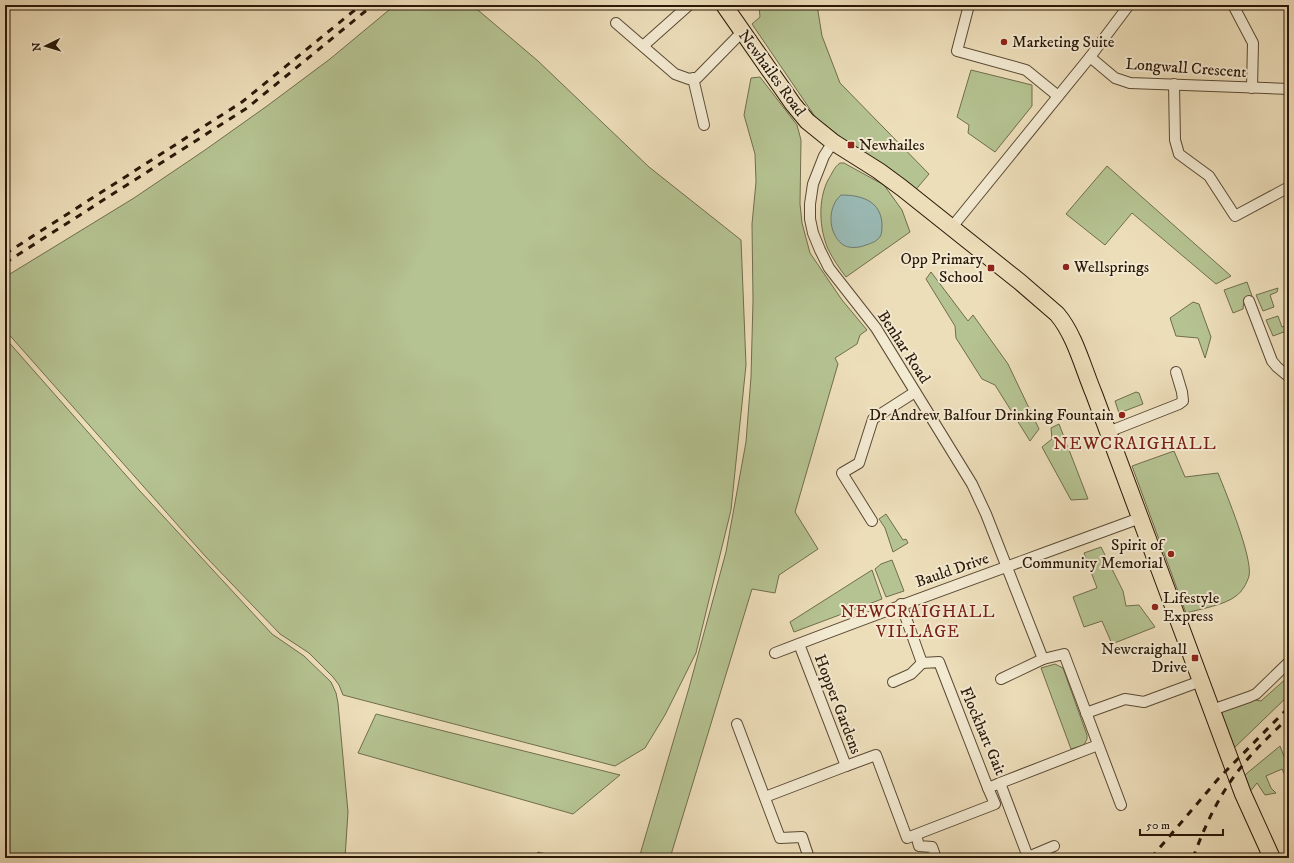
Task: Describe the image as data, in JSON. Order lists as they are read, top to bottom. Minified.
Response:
{"streets":{"main road":["Newhailes Road"],"street":["Longwall Crescent","Benhar Road","Bauld Drive","Hopper Gardens","Flockhart Gait"]},"crossings":[["Newhailes Road","Benhar Road"],["Newhailes Road","Bauld Drive"],["Benhar Road","Bauld Drive"],["Bauld Drive","Hopper Gardens"]],"districts":["NEWCRAIGHALL","NEWCRAIGHALL VILLAGE"],"places":{"other":["Marketing Suite","Wellsprings","Dr Andrew Balfour Drinking Fountain","Spirit of Community Memorial","Lifestyle Express"],"transit":["Newhailes","Opp Primary School","Newcraighall Drive"]},"scale_bar":"50 m","north":"left"}
